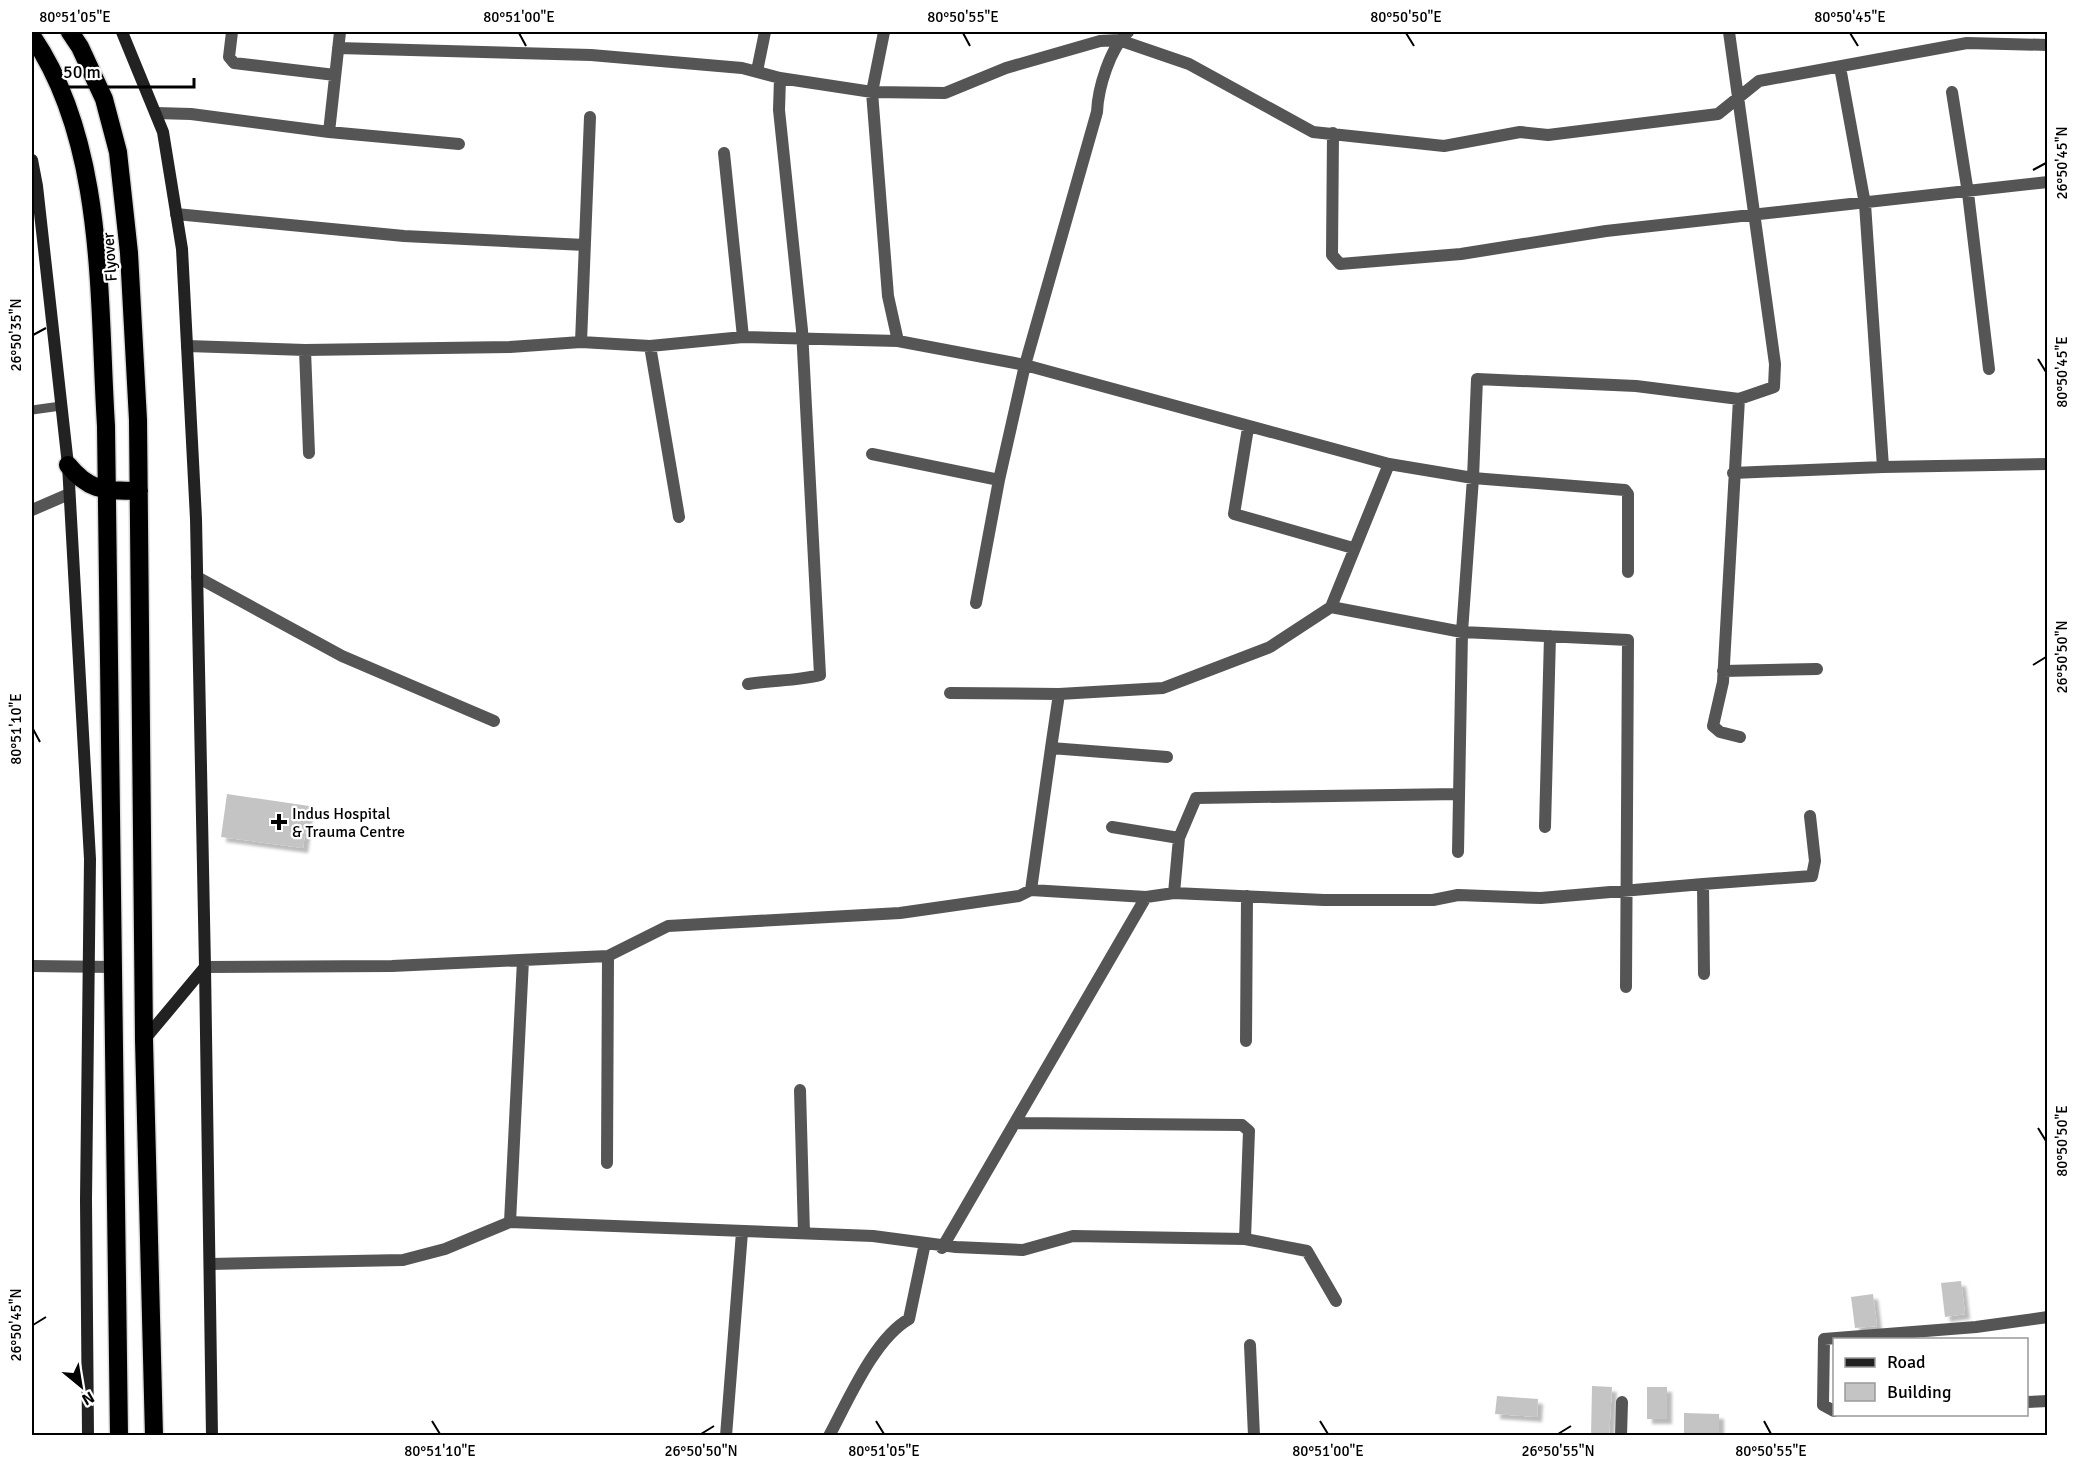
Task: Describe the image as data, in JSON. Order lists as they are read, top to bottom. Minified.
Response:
{"streets":{"highway":["Flyover"]},"places":{"health":["Indus Hospital & Trauma Centre"]},"legend":["Road","Building"],"scale_bar":"50 m","north":"bottom right","coordinates":["80°51'05\"E","80°51'00\"E","80°50'55\"E","80°50'50\"E","80°50'45\"E","26°50'45\"N","26°50'35\"N","26°50'50\"N","80°51'10\"E","26°50'55\"N"]}
